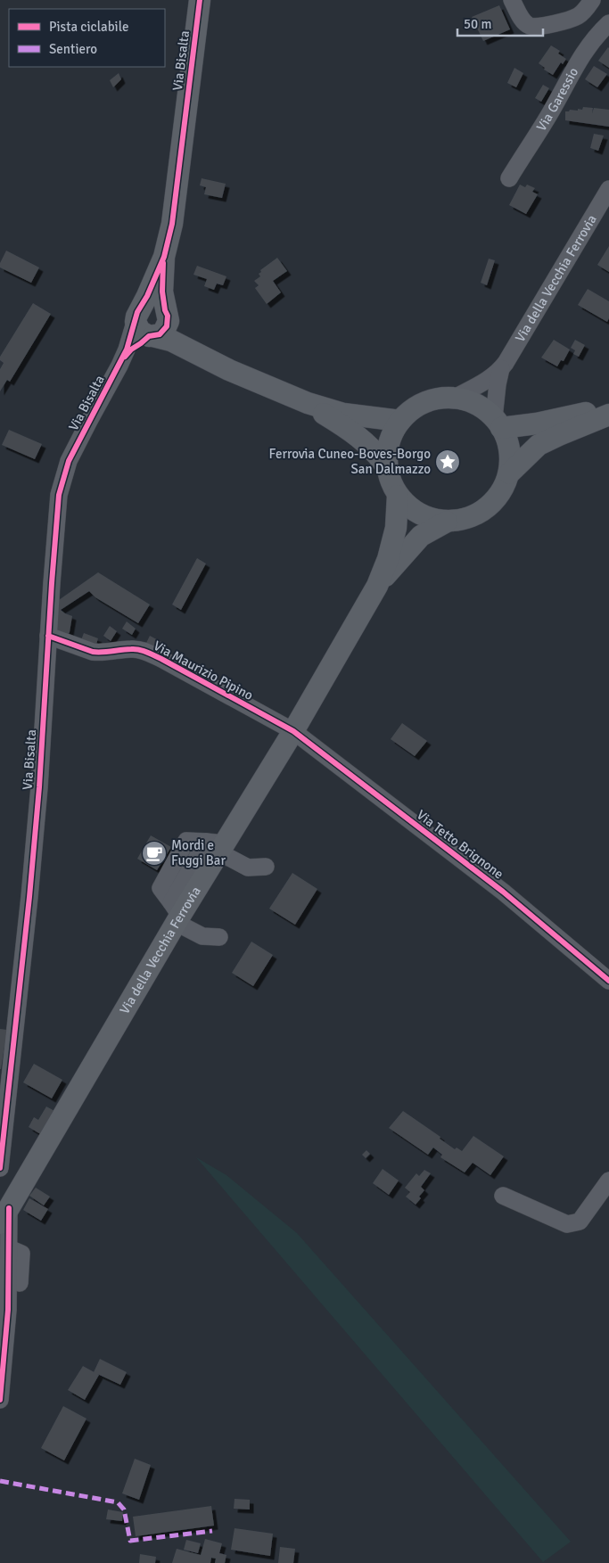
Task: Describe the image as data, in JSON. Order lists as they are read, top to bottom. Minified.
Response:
{"streets":{"main road":["Via Bisalta","Via della Vecchia Ferrovia"],"street":["Via Garessio","Via Maurizio Pipino","Via Tetto Brignone"]},"crossings":[["Via Bisalta","Via Maurizio Pipino"],["Via della Vecchia Ferrovia","Via Maurizio Pipino"],["Via della Vecchia Ferrovia","Via Tetto Brignone"],["Via Maurizio Pipino","Via Tetto Brignone"]],"places":{"place":["Ferrovia Cuneo-Boves-Borgo San Dalmazzo"],"cafe":["Mordi e Fuggi Bar"]},"legend":["Pista ciclabile","Sentiero"],"scale_bar":"50 m"}
